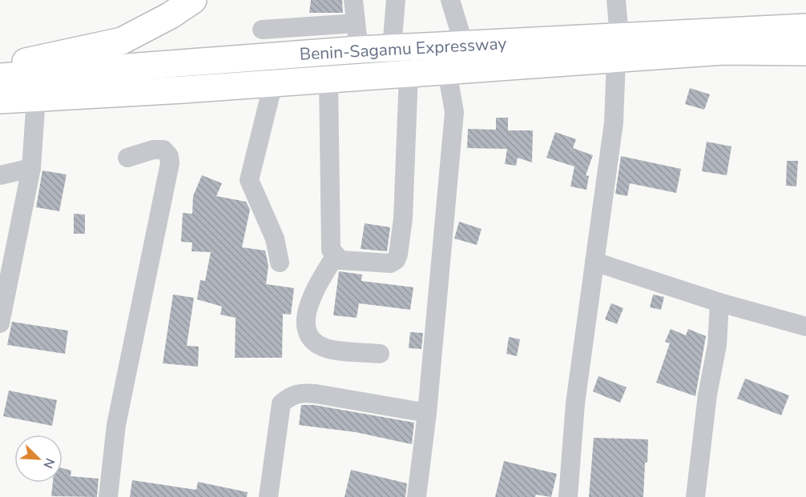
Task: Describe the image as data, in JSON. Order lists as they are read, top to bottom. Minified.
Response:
{"streets":{"highway":["Benin-Sagamu Expressway"]},"north":"bottom right"}
